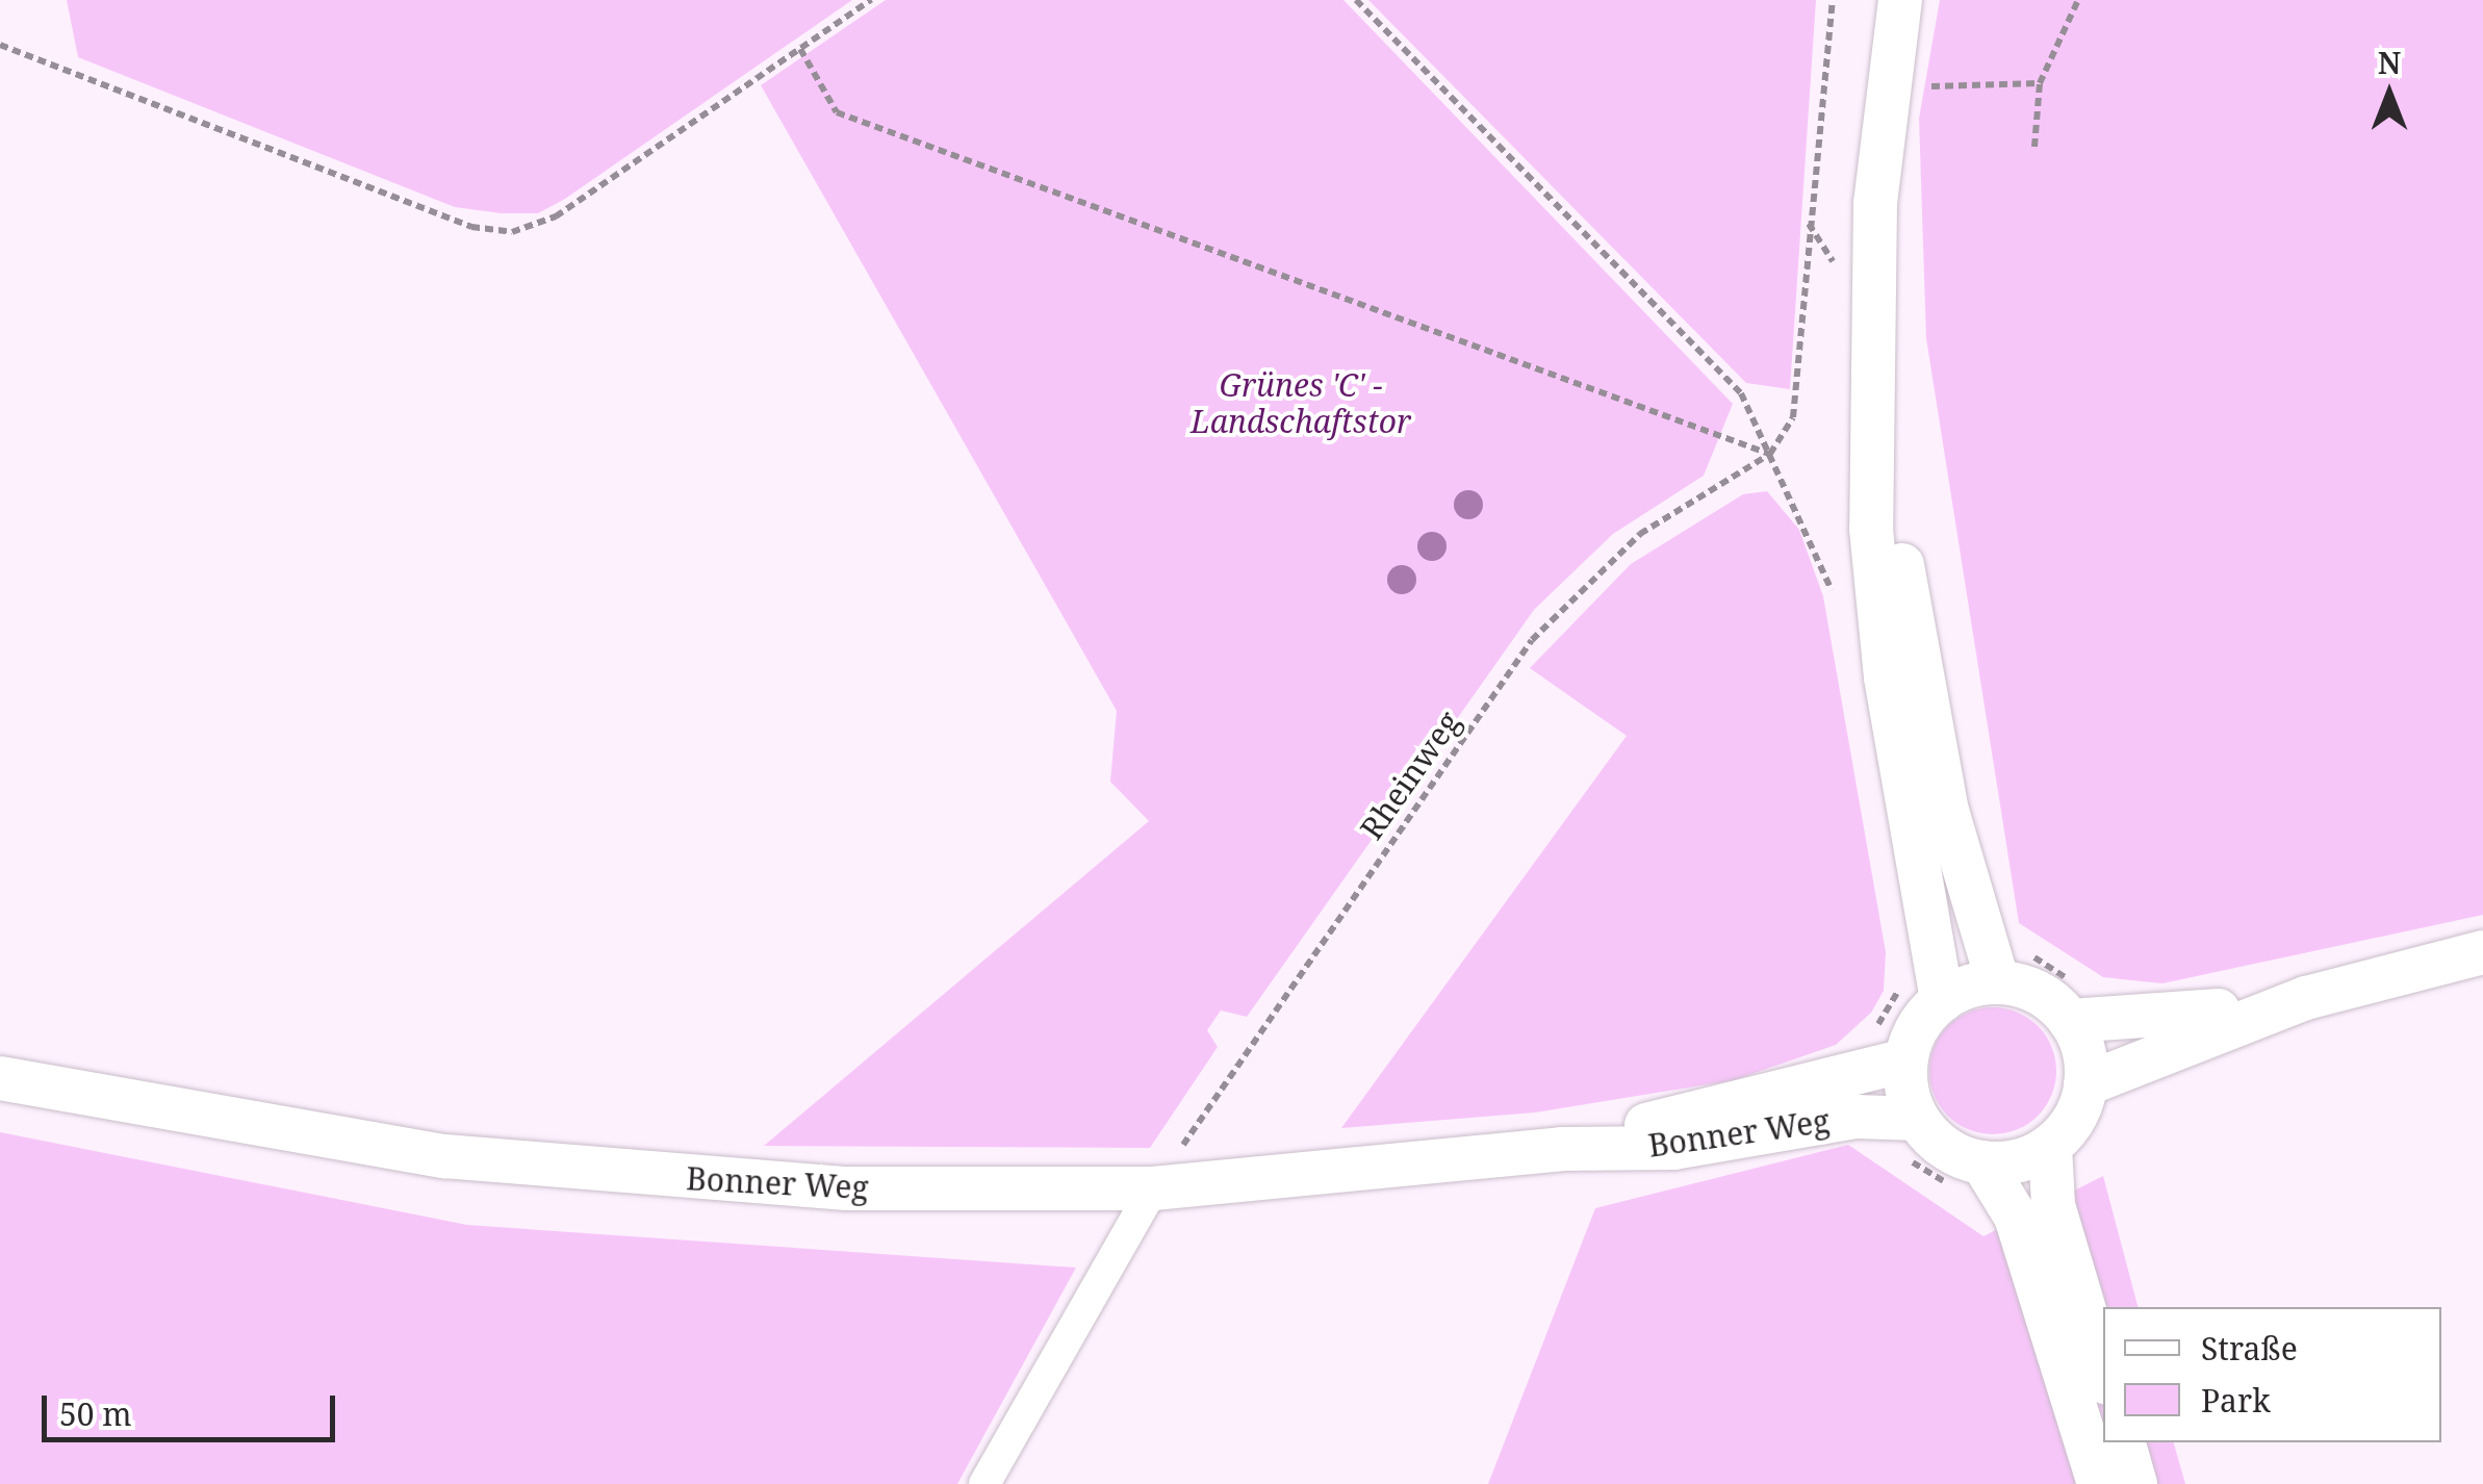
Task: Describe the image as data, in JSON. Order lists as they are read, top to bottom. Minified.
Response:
{"streets":{"street":["Bonner Weg"],"path":["Rheinweg"]},"crossings":[["Rheinweg","Bonner Weg"]],"parks":["Grünes 'C' - Landschaftstor"],"legend":["Straße","Park"],"scale_bar":"50 m","north":"top"}
